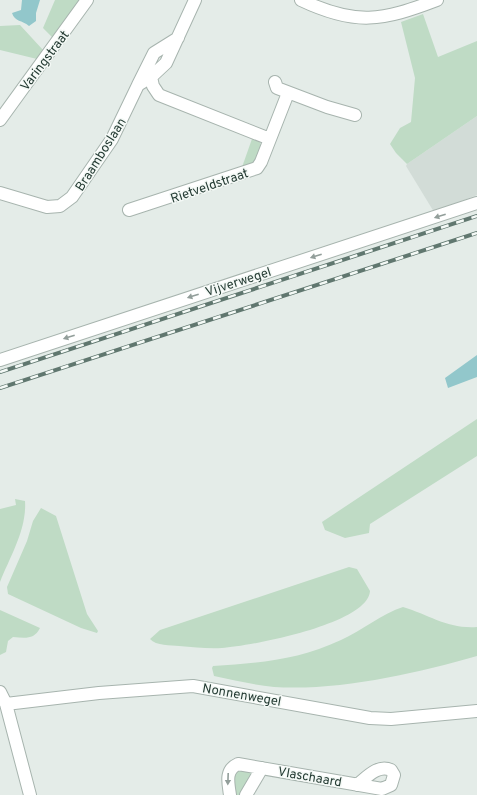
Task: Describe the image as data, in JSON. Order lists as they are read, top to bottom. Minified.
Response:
{"streets":{"street":["Varingstraat","Braamboslaan","Rietveldstraat","Vijverwegel","Nonnenwegel","Vlaschaard"]},"one_way":["Vijverwegel"]}
